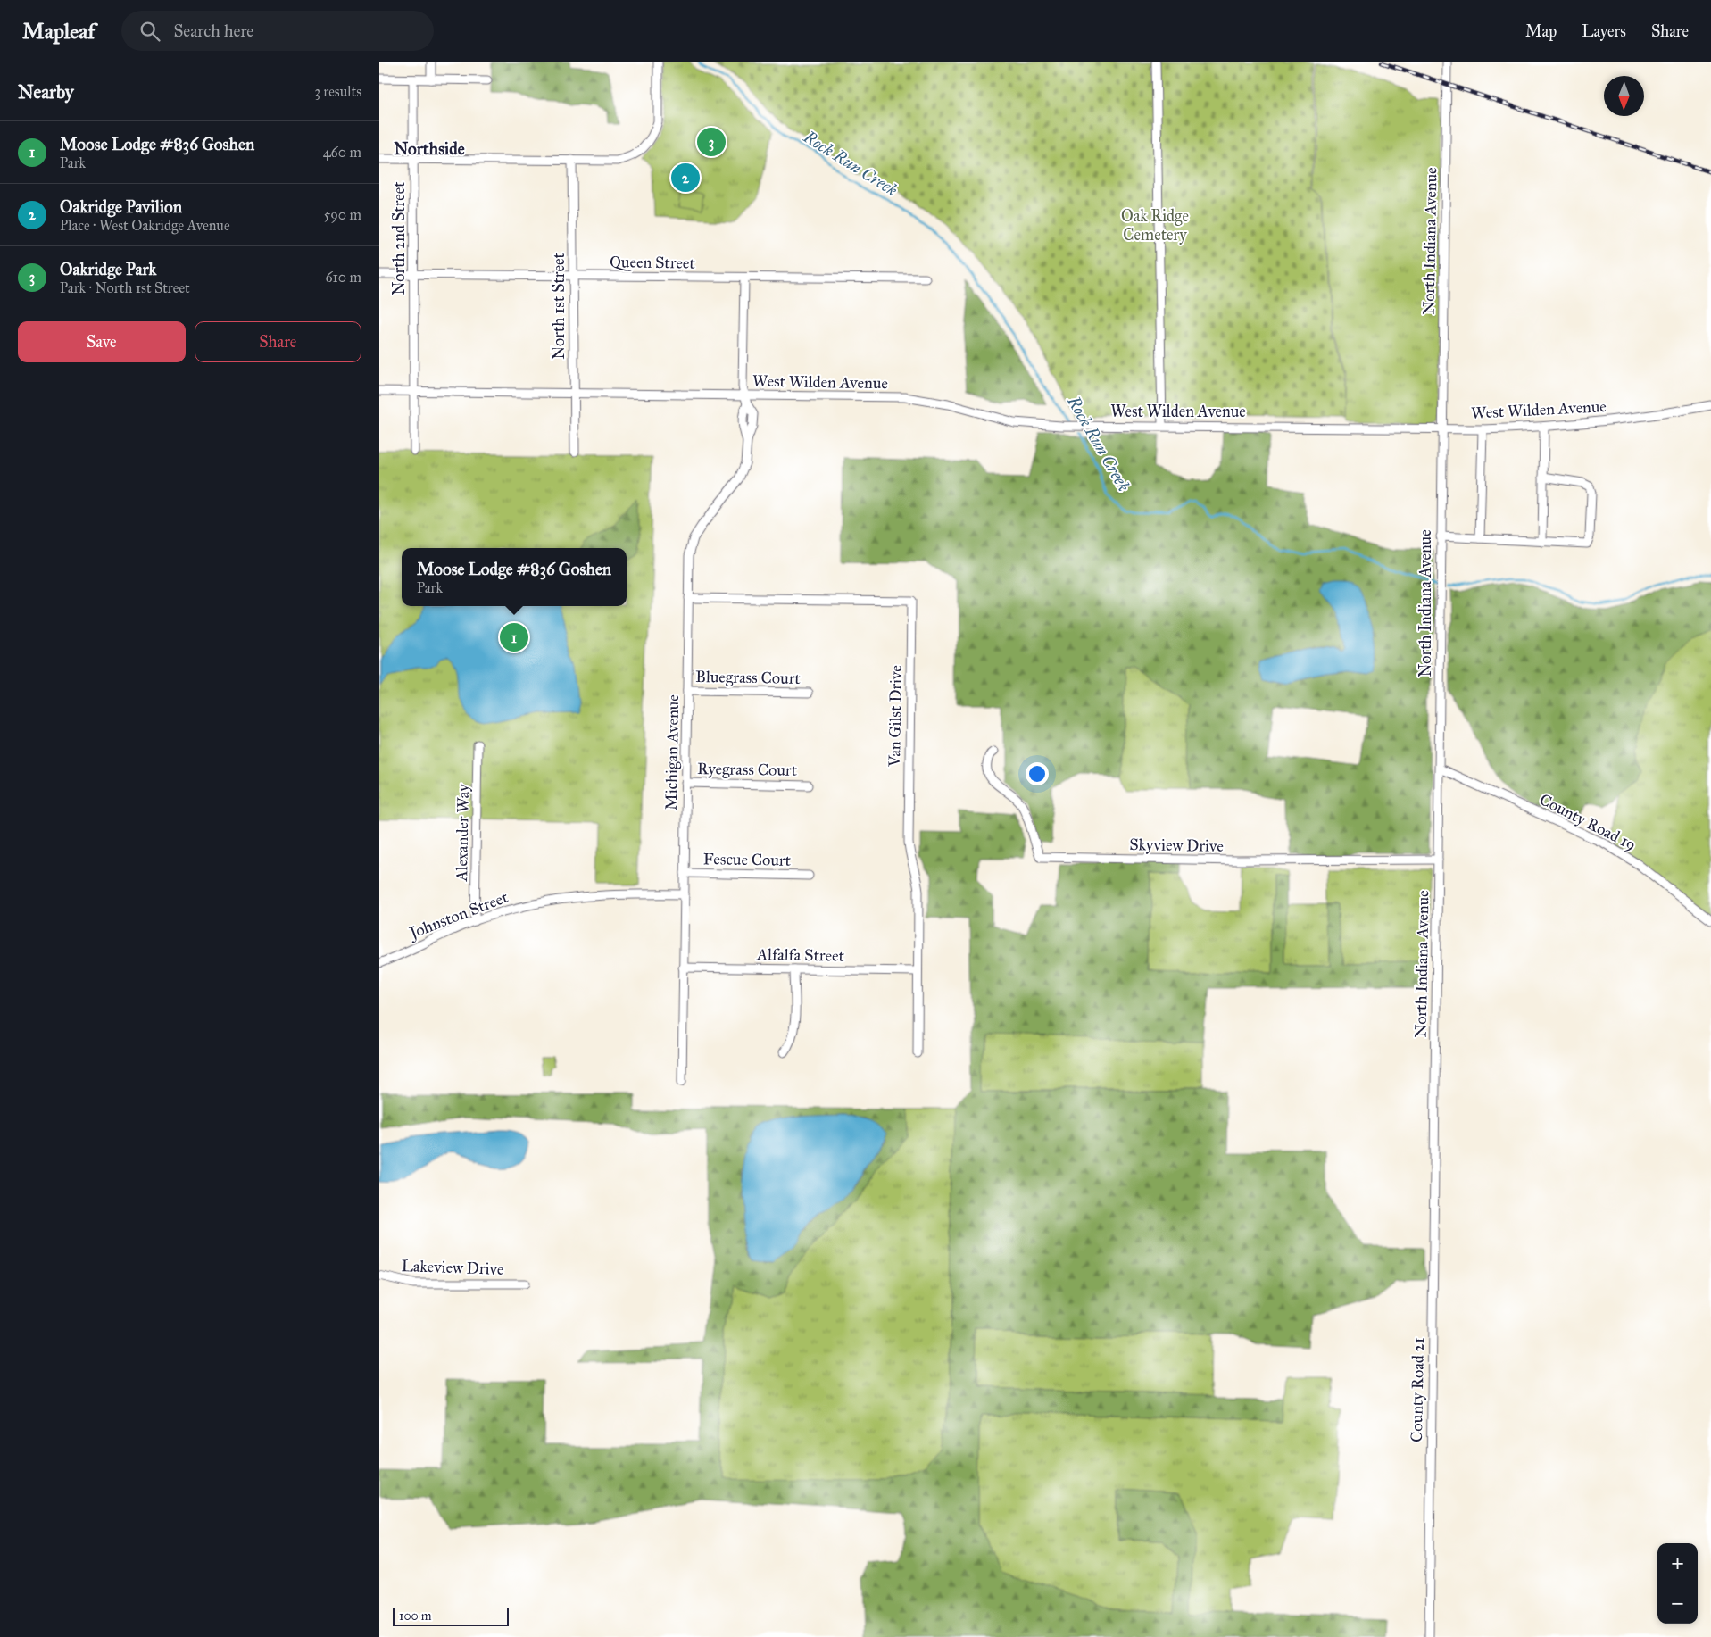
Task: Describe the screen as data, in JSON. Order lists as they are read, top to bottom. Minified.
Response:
{"streets":{"street":["North 2nd Street","North Indiana Avenue","Queen Street","North 1st Street","West Wilden Avenue","Bluegrass Court","Van Gilst Drive","Michigan Avenue","Ryegrass Court","County Road 19","Alexander Way","Skyview Drive","Fescue Court","Johnston Street","Alfalfa Street","Lakeview Drive","County Road 21"]},"crossings":[["North 2nd Street","Queen Street"],["North 2nd Street","West Wilden Avenue"],["North Indiana Avenue","West Wilden Avenue"],["North Indiana Avenue","County Road 19"],["North Indiana Avenue","Skyview Drive"],["North Indiana Avenue","County Road 21"],["Queen Street","North 1st Street"],["Queen Street","Michigan Avenue"],["North 1st Street","West Wilden Avenue"],["West Wilden Avenue","Michigan Avenue"],["Bluegrass Court","Michigan Avenue"],["Van Gilst Drive","Michigan Avenue"],["Van Gilst Drive","Alfalfa Street"],["Michigan Avenue","Ryegrass Court"],["Michigan Avenue","Fescue Court"],["Michigan Avenue","Johnston Street"],["Michigan Avenue","Alfalfa Street"],["Alexander Way","Johnston Street"]],"districts":["Northside"],"water":["Rock Run Creek"],"parks":["Oak Ridge Cemetery"],"scale_bar":"100 m","north":"bottom","page":{"header":"Mapleaf","search":"Search here","nav":["Map","Layers","Share"],"heading":["Nearby","3 results"],"list":[{"mark":"1","name":"Moose Lodge #836 Goshen","note":"Park","value":"460 m"},{"mark":"2","name":"Oakridge Pavilion","note":"Place · West Oakridge Avenue","value":"590 m"},{"mark":"3","name":"Oakridge Park","note":"Park · North 1st Street","value":"610 m"}],"pins":["3","2","1"],"buttons":["Save","Share"],"popup":["Moose Lodge #836 Goshen","Park"],"map_buttons":["+","−"],"scale":"100 m"}}
